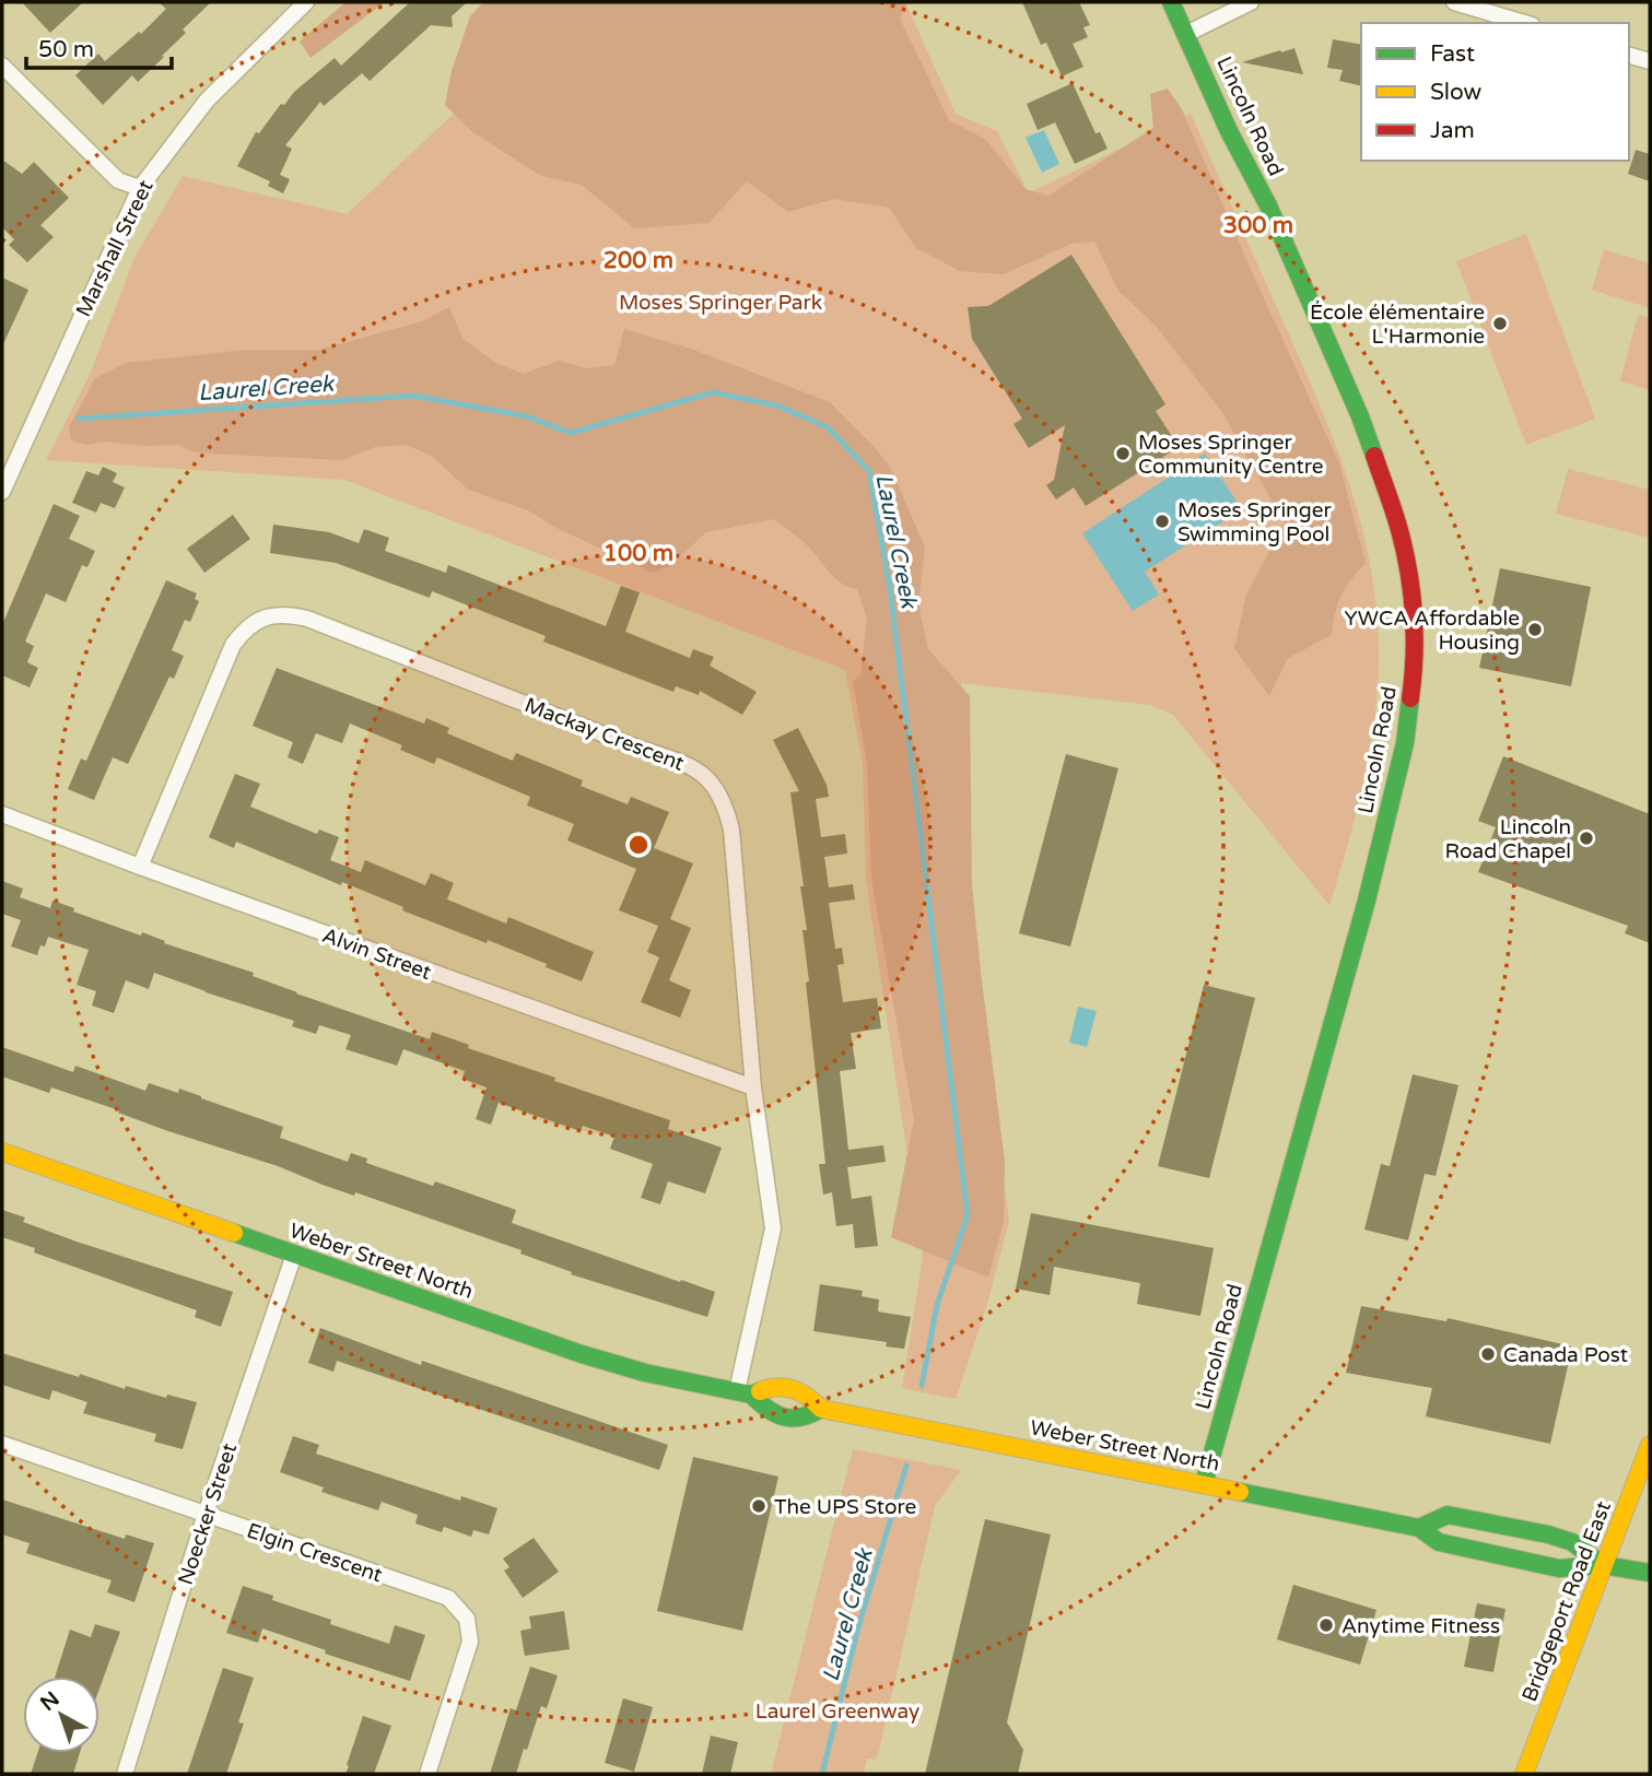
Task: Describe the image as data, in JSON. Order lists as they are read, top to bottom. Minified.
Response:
{"streets":{"main road":["Lincoln Road","Weber Street North","Bridgeport Road East"],"street":["Marshall Street","Mackay Crescent","Alvin Street","Noecker Street","Elgin Crescent"]},"crossings":[["Lincoln Road","Weber Street North"],["Mackay Crescent","Alvin Street"],["Mackay Crescent","Weber Street North"],["Weber Street North","Noecker Street"],["Weber Street North","Bridgeport Road East"],["Noecker Street","Elgin Crescent"]],"water":["Laurel Creek"],"parks":["Moses Springer Park","Laurel Greenway"],"places":["École élémentaire L'Harmonie","Moses Springer Community Centre","Moses Springer Swimming Pool","YWCA Affordable Housing","Lincoln Road Chapel","Canada Post","The UPS Store","Anytime Fitness"],"legend":["Fast","Slow","Jam"],"scale_bar":"50 m","north":"top left","rings":["300 m","200 m","100 m"]}
